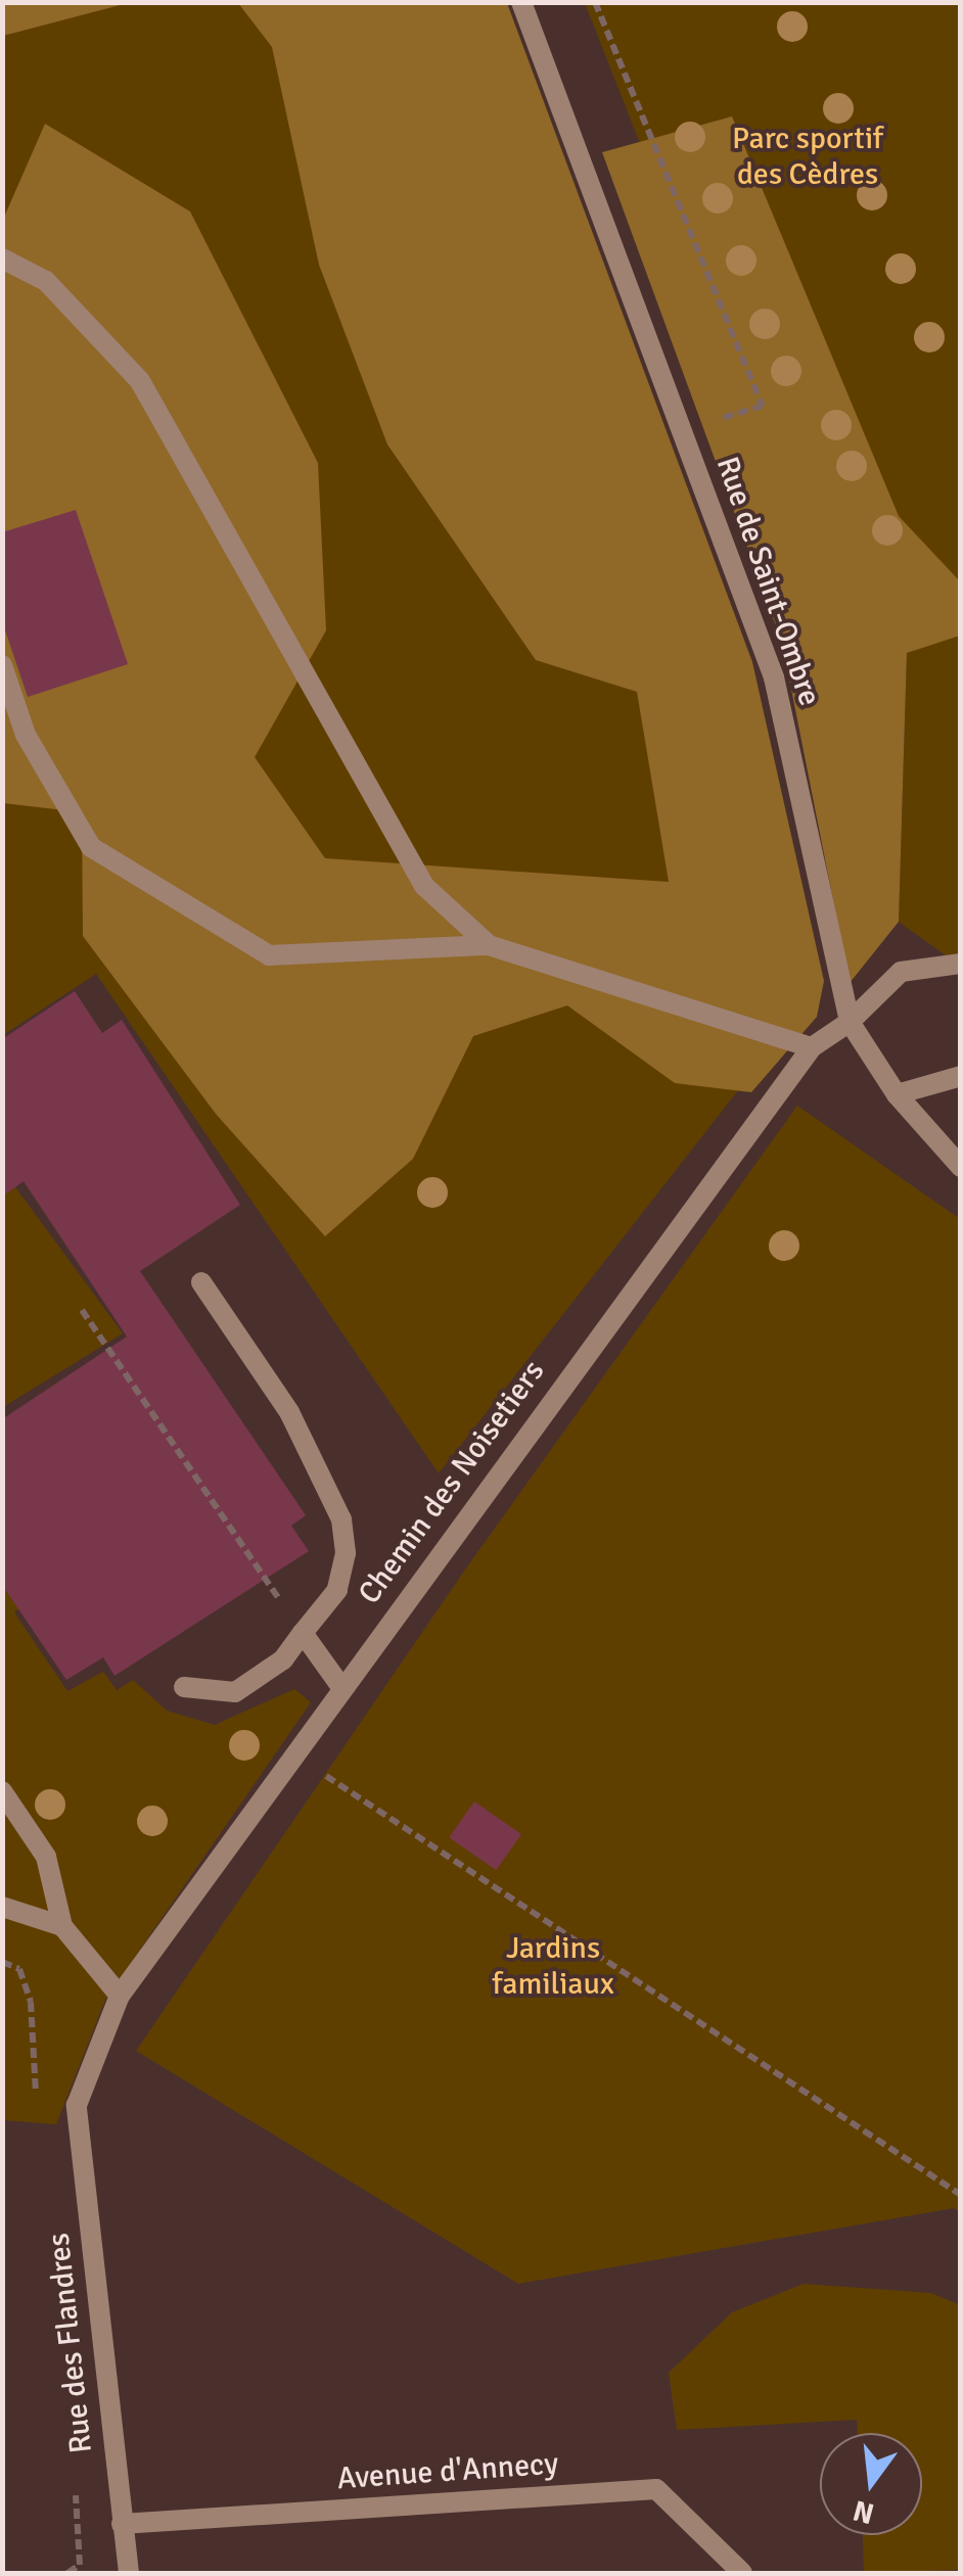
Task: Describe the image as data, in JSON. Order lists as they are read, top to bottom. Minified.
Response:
{"streets":{"street":["Rue de Saint-Ombre","Chemin des Noisetiers","Rue des Flandres","Avenue d'Annecy"]},"crossings":[["Rue de Saint-Ombre","Chemin des Noisetiers"],["Chemin des Noisetiers","Rue des Flandres"],["Rue des Flandres","Avenue d'Annecy"]],"parks":["Parc sportif des Cèdres","Jardins familiaux"],"north":"bottom"}
